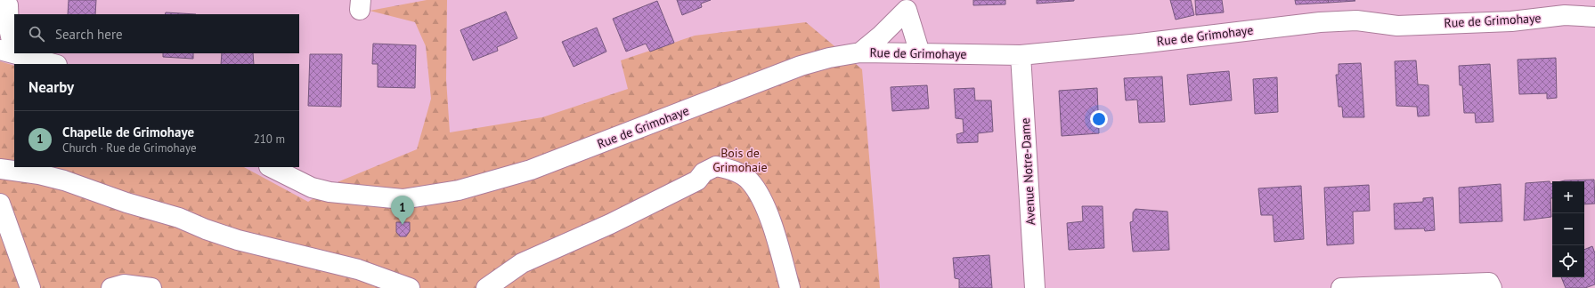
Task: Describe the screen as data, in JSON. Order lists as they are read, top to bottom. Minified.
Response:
{"streets":{"street":["Rue de Grimohaye","Avenue Notre-Dame"]},"crossings":[["Rue de Grimohaye","Avenue Notre-Dame"]],"parks":["Bois de Grimohaie"],"page":{"search":"Search here","heading":"Nearby","list":[{"mark":"1","name":"Chapelle de Grimohaye","note":"Church · Rue de Grimohaye","value":"210 m"}],"map_buttons":["+","−"],"pins":"1"}}
